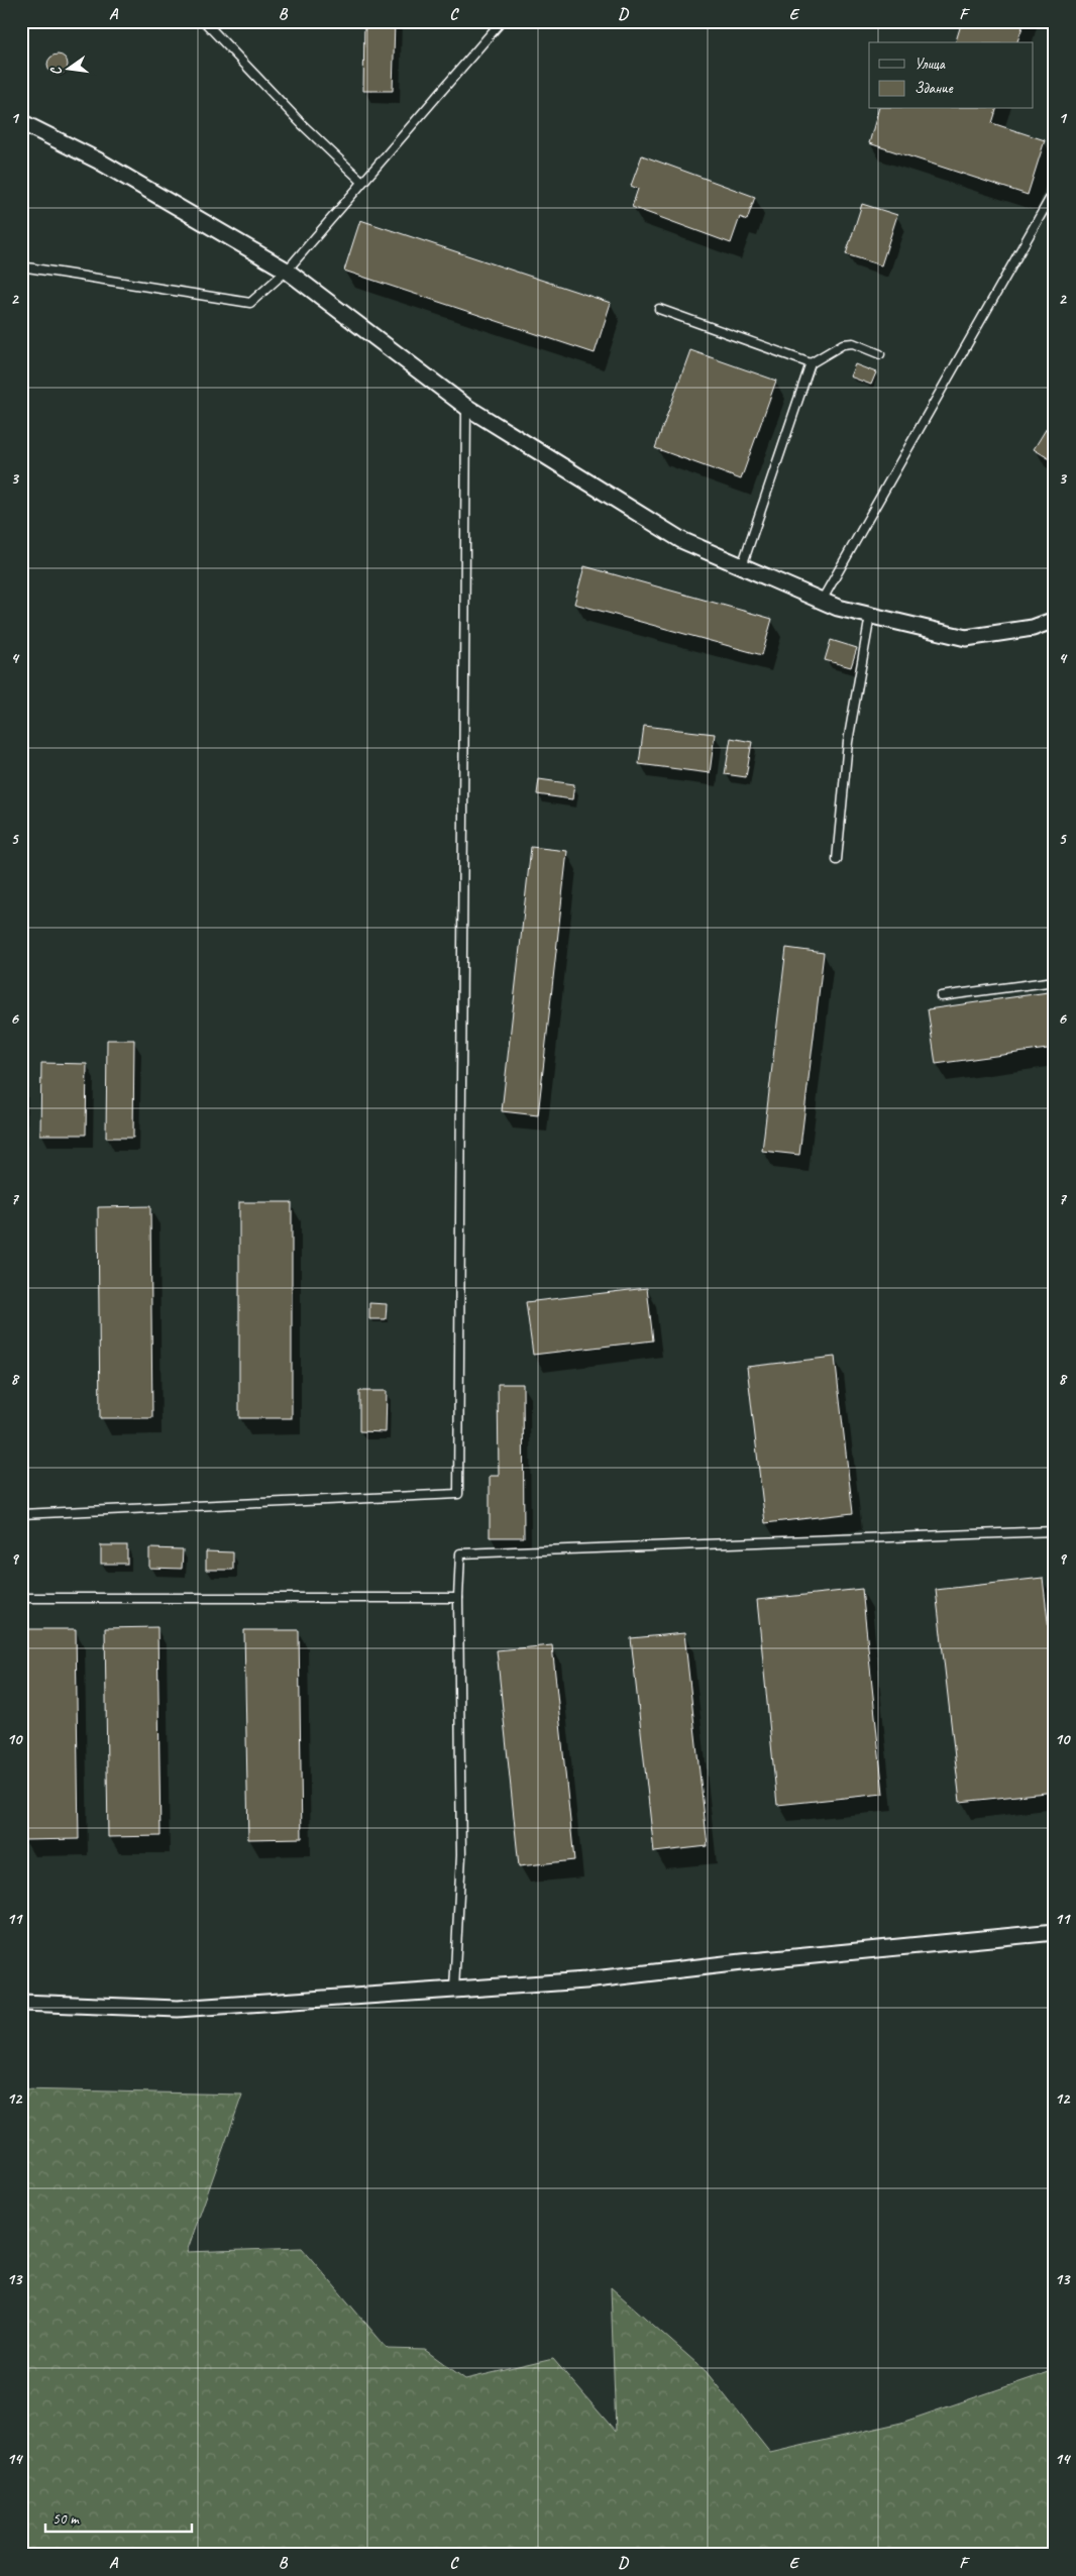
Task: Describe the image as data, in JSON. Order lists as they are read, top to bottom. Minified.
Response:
{"legend":["Улица","Здание"],"scale_bar":"50 m","north":"left","grid":{"columns":["A","B","C","D","E","F"],"rows":["1","2","3","4","5","6","7","8","9","10","11","12","13","14"]}}
